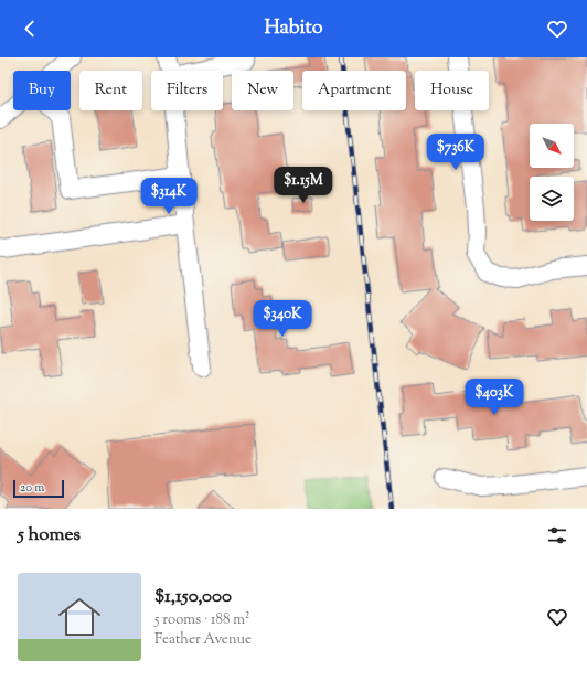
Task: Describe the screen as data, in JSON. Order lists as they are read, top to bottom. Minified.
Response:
{"scale_bar":"20 m","north":"bottom right","page":{"header":"Habito","chip":["Buy","Rent","Filters","New","Apartment","House"],"price":["$736K","$1.15M","$314K","$340K","$403K"],"scale":"20 m","heading":"5 homes","list":[{"name":"$1,150,000","note":"5 rooms · 188 m² · Feather Avenue"}]}}
